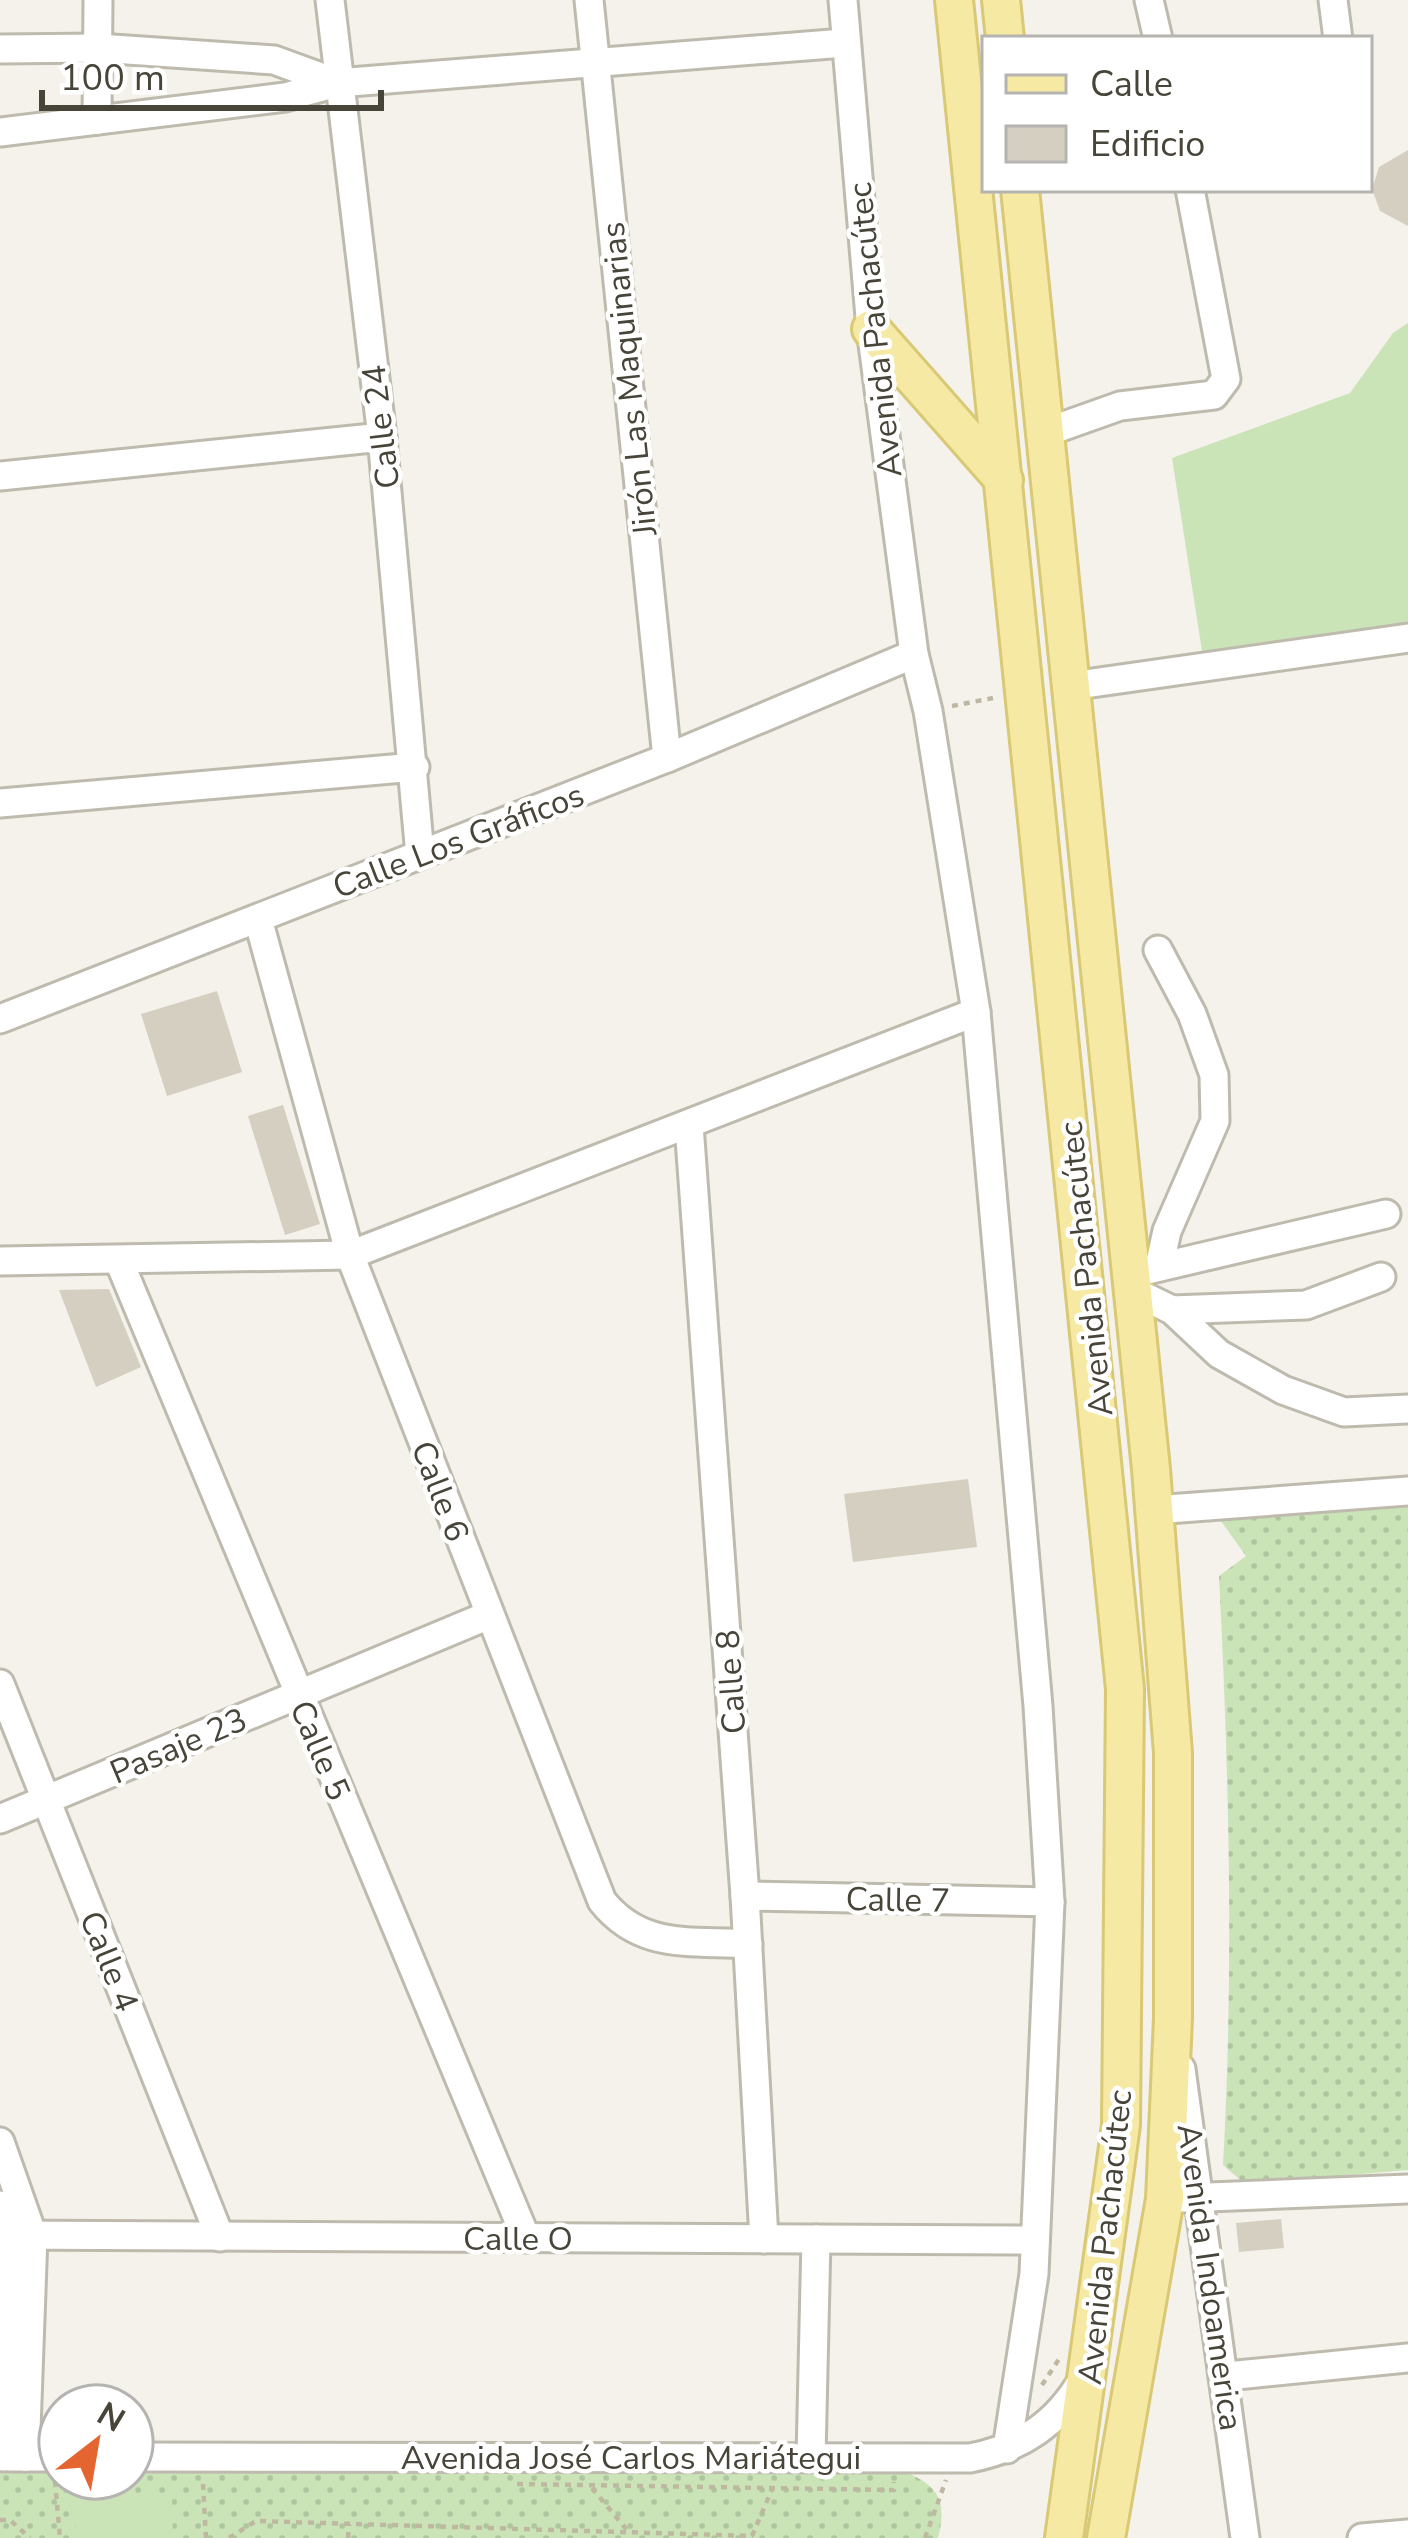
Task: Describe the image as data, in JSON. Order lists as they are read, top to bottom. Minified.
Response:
{"streets":{"main road":["Avenida Pachacútec"],"street":["Jirón Las Maquinarias","Calle 24","Calle Los Gráficos","Calle 6","Calle 8","Pasaje 23","Calle 5","Calle 7","Calle 4","Calle O","Avenida Indoamerica","Avenida José Carlos Mariátegui"]},"crossings":[["Avenida Pachacútec","Calle Los Gráficos"],["Avenida Pachacútec","Calle 7"],["Avenida Pachacútec","Calle O"],["Avenida Pachacútec","Avenida Indoamerica"],["Avenida Pachacútec","Avenida José Carlos Mariátegui"],["Jirón Las Maquinarias","Calle Los Gráficos"],["Calle 24","Calle Los Gráficos"],["Calle Los Gráficos","Calle 6"],["Calle 6","Calle 8"],["Calle 6","Pasaje 23"],["Calle 8","Calle 7"],["Calle 8","Calle O"],["Pasaje 23","Calle 5"],["Pasaje 23","Calle 4"],["Calle 5","Calle O"],["Calle 4","Calle O"]],"legend":["Calle","Edificio"],"scale_bar":"100 m","north":"top right"}
